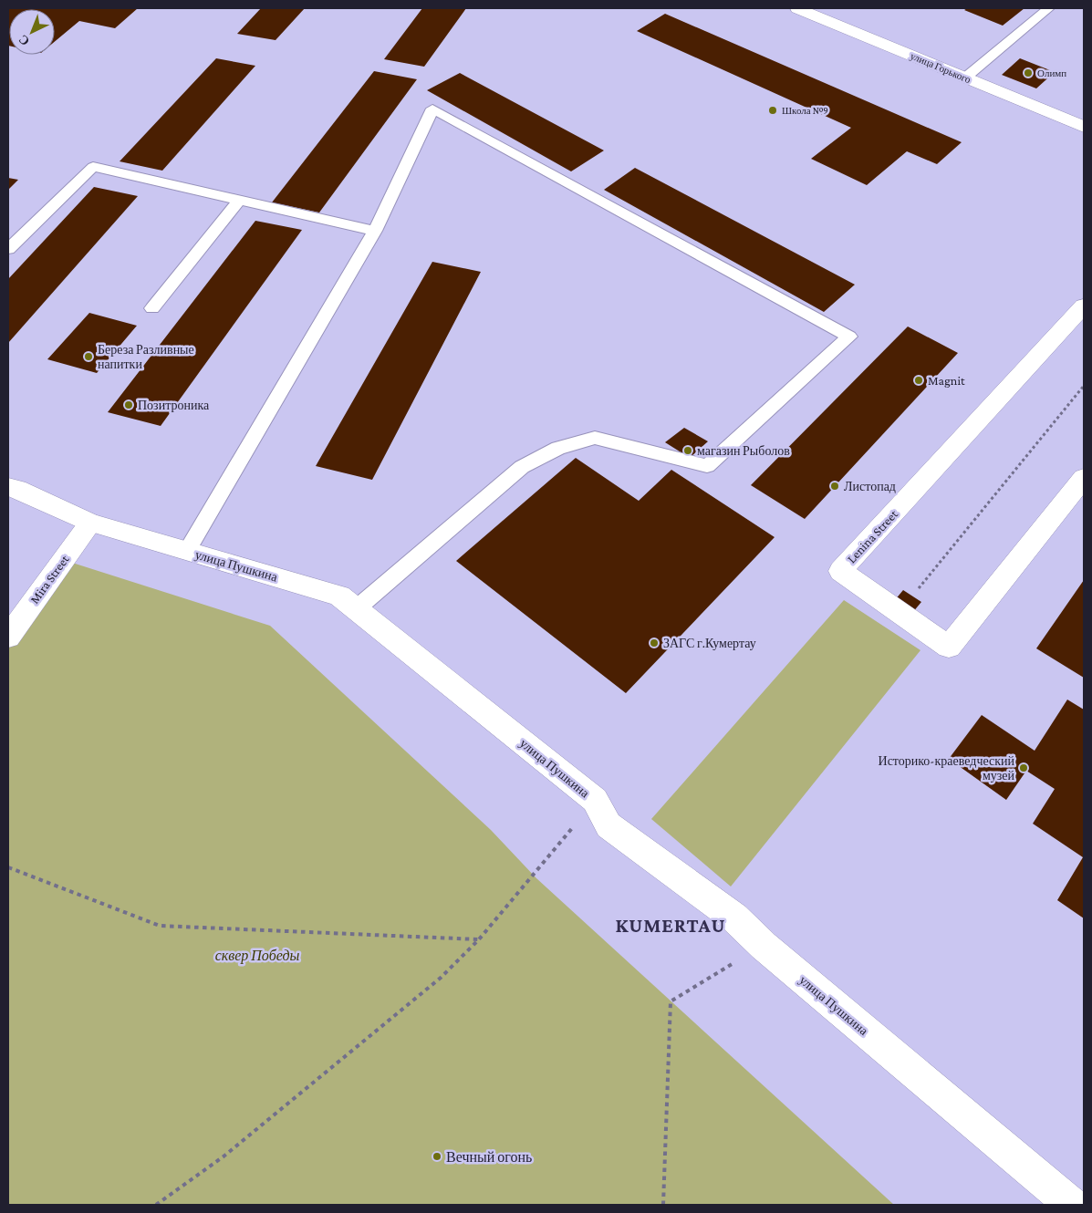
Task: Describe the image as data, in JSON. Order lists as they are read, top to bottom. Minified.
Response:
{"streets":{"main road":["улица Горького","Lenina Street","улица Пушкина","Mira Street"]},"crossings":[["улица Пушкина","Mira Street"]],"districts":["KUMERTAU"],"parks":["сквер Победы"],"places":["Олимп","Школа №9","Береза Разливные напитки","Magnit","Позитроника","магазин Рыболов","Листопад","ЗАГС г.Кумертау","Историко-краеведческий музей","Вечный огонь"],"north":"bottom left"}
